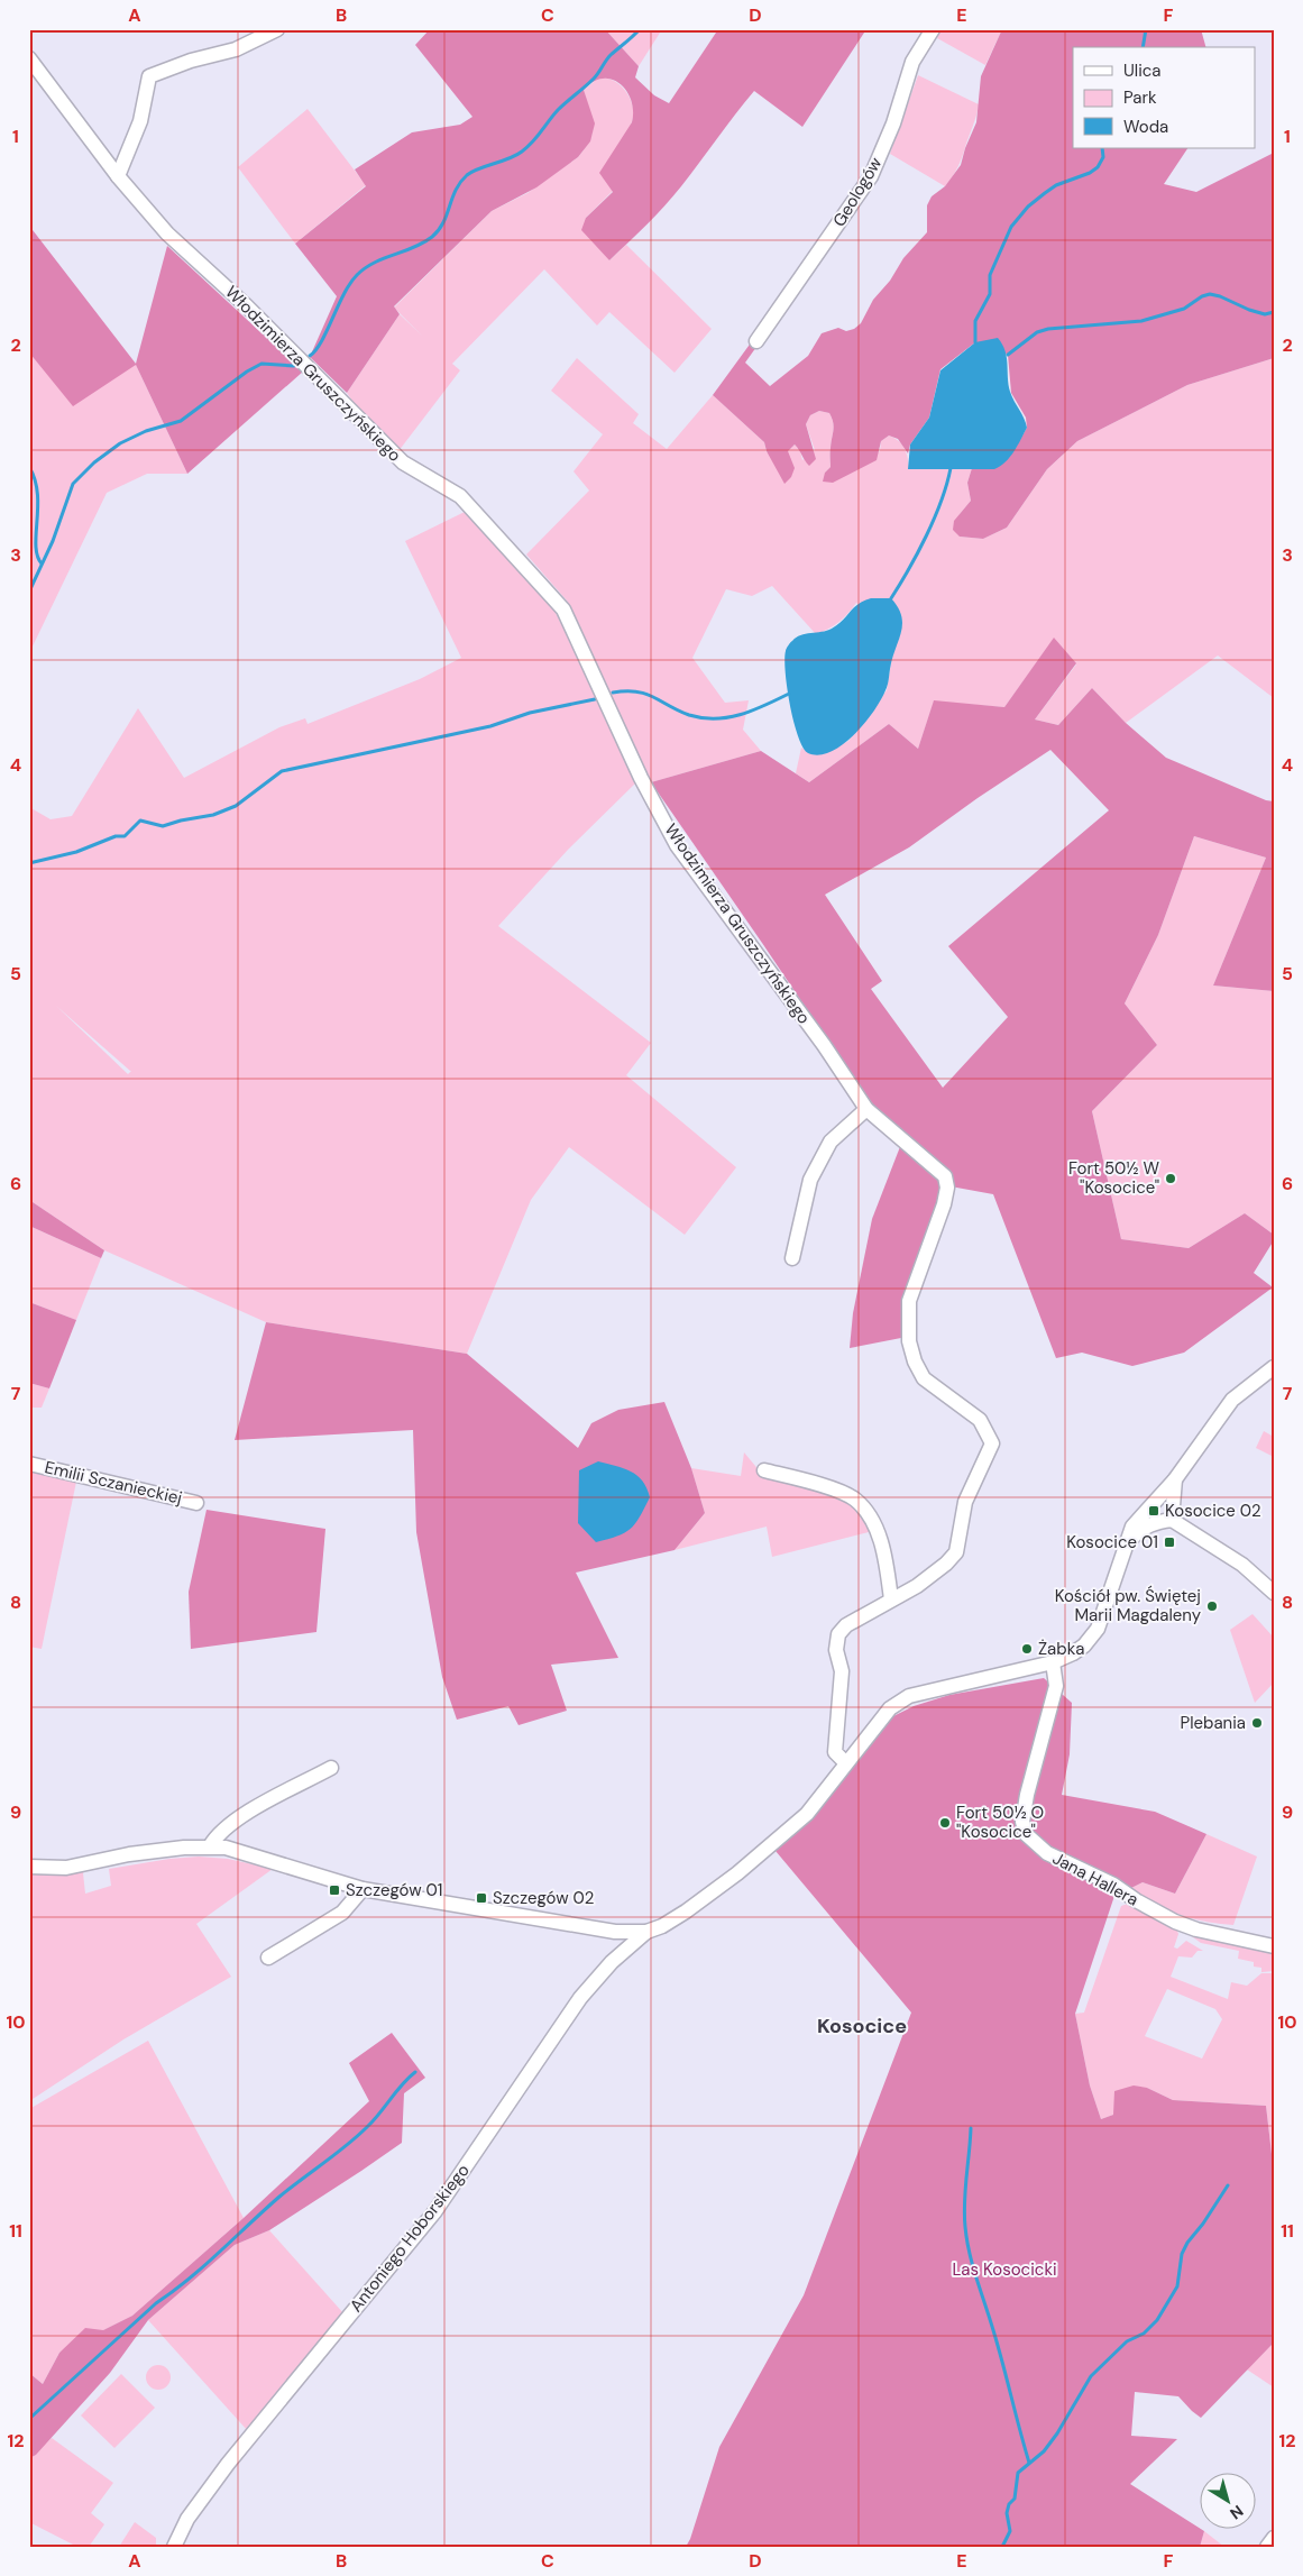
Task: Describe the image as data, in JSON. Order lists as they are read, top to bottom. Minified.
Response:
{"streets":{"street":["Geologów","Włodzimierza Gruszczyńskiego","Emilii Sczanieckiej","Jana Hallera","Antoniego Hoborskiego"]},"districts":["Kosocice"],"parks":["Las Kosocicki"],"places":{"other":["Fort 50½ W \"Kosocice\"","Kościół pw. Świętej Marii Magdaleny","Żabka","Plebania","Fort 50½ O \"Kosocice\""],"transit":["Kosocice 02","Kosocice 01","Szczegów 01","Szczegów 02"]},"legend":["Ulica","Park","Woda"],"north":"bottom right","grid":{"columns":["A","B","C","D","E","F"],"rows":["1","2","3","4","5","6","7","8","9","10","11","12"]}}
